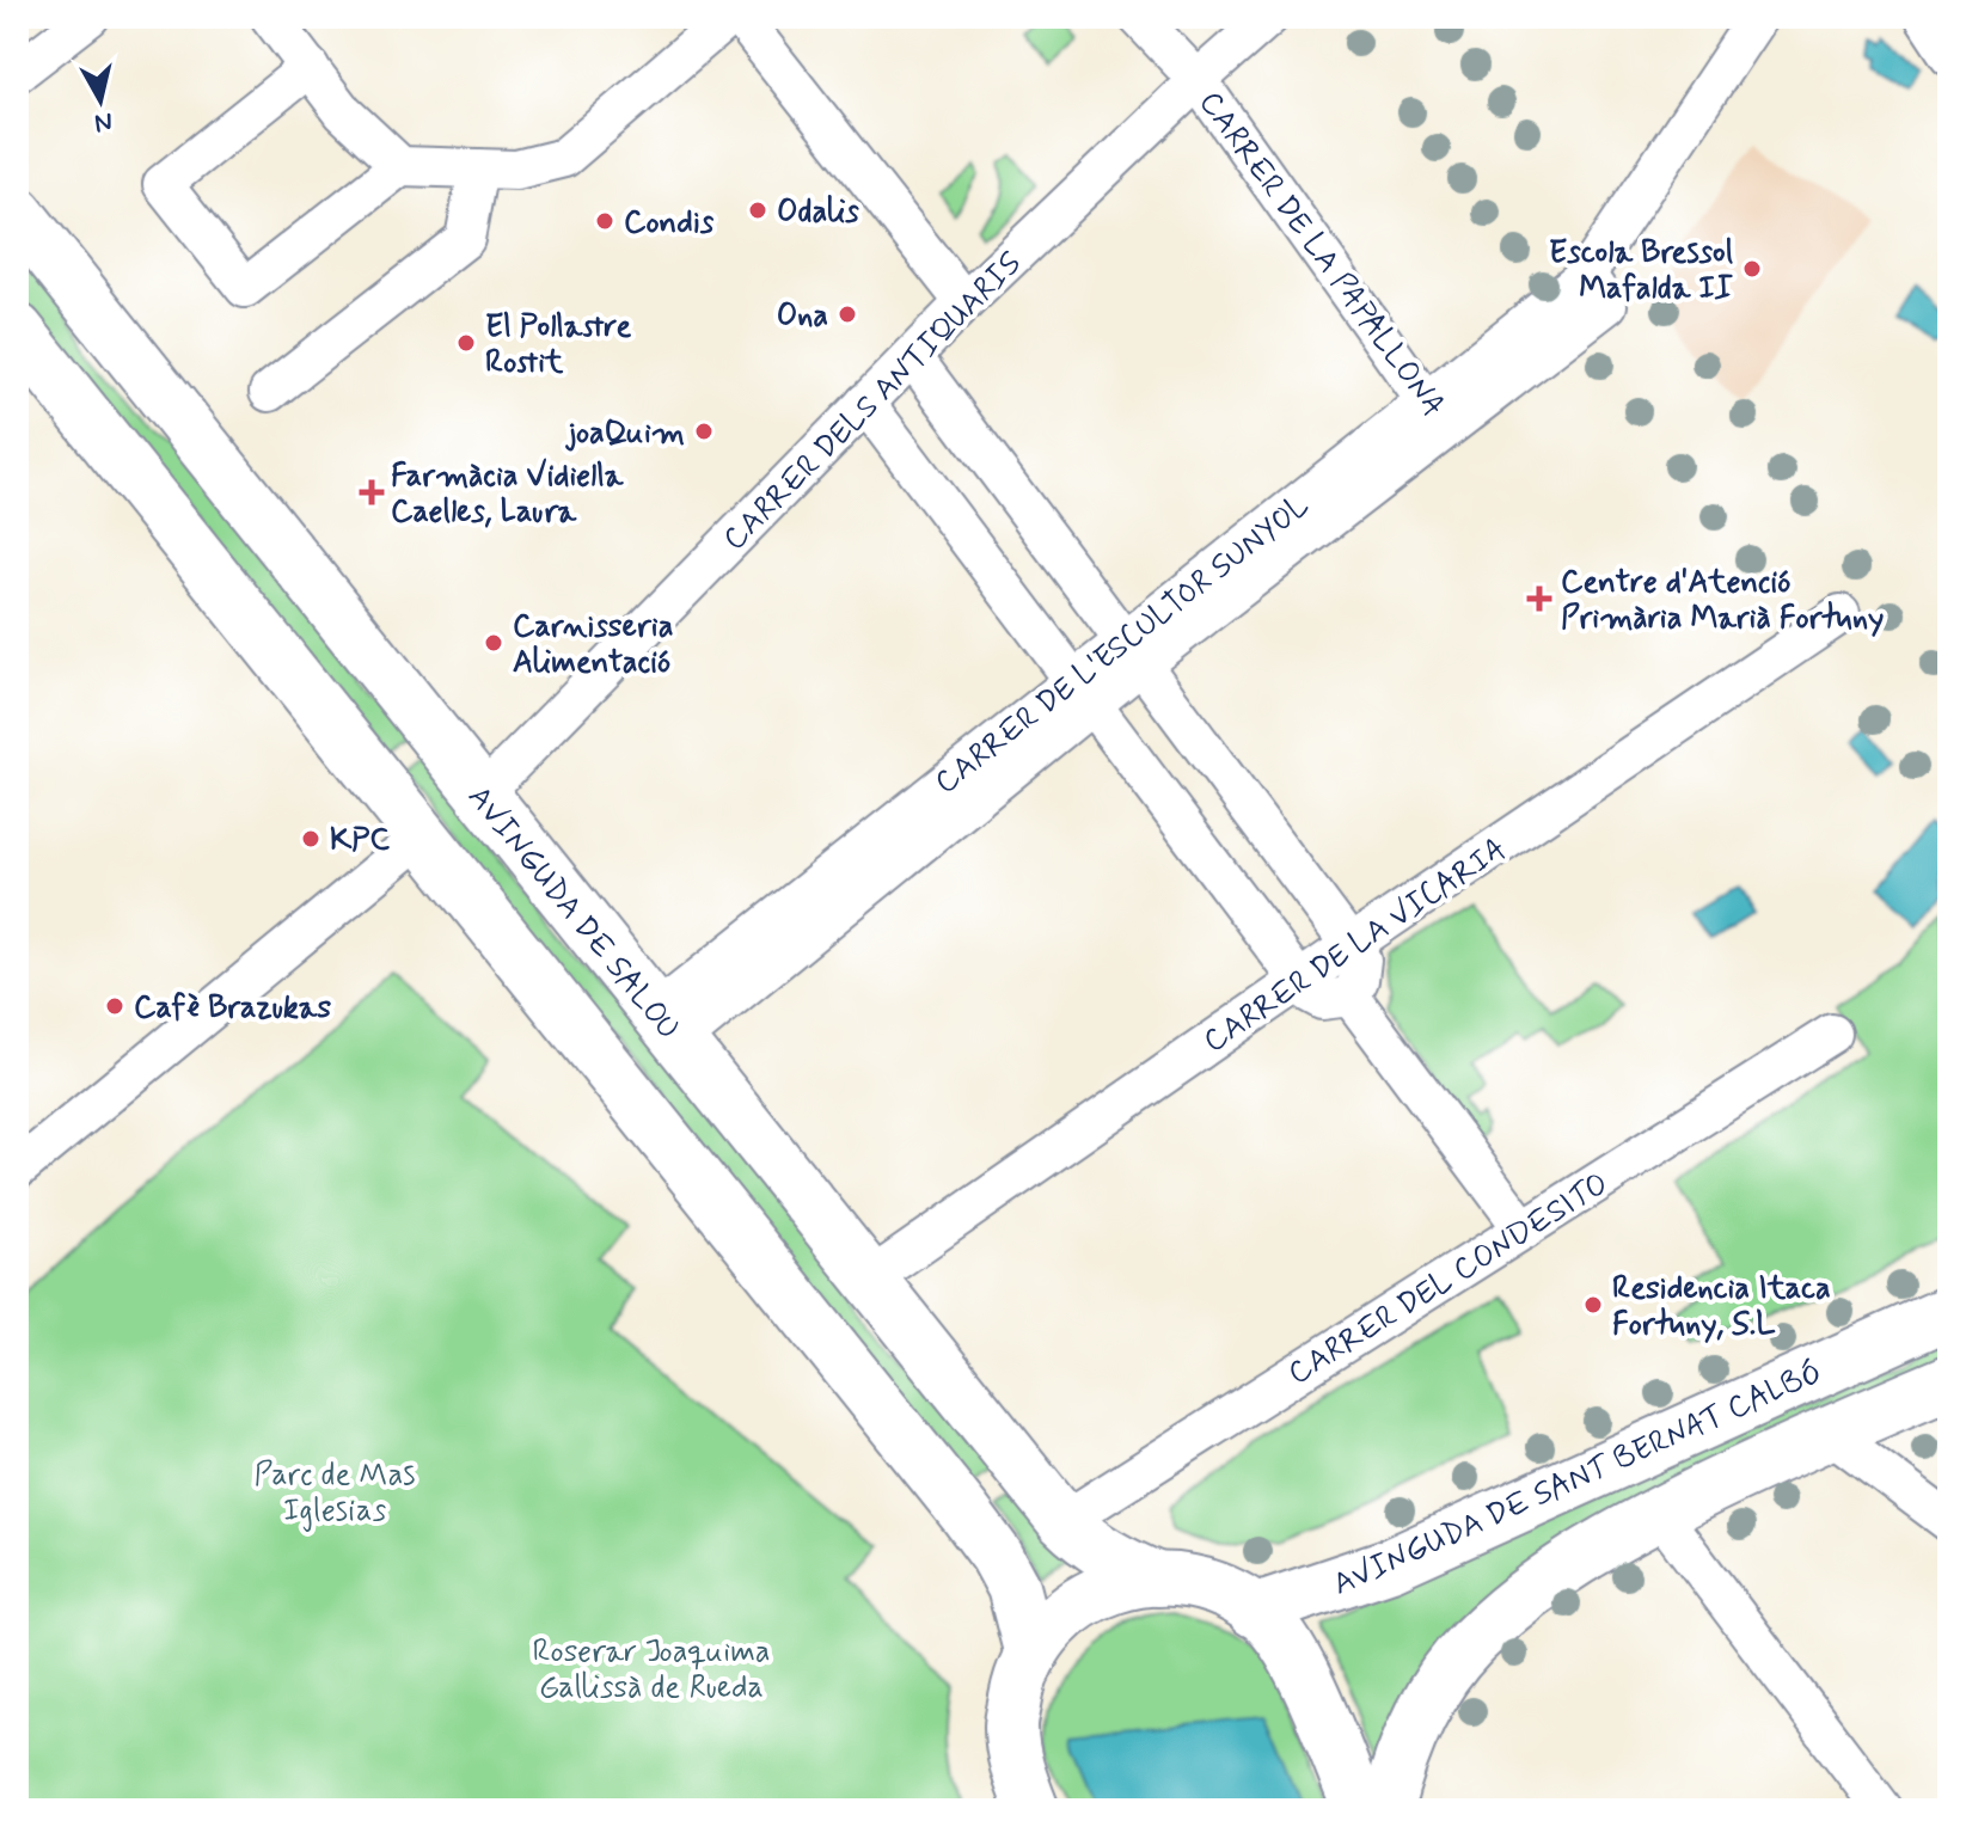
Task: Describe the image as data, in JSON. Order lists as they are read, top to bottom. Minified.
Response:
{"streets":{"main road":["AVINGUDA DE SALOU","AVINGUDA DE SANT BERNAT CALBÓ"],"street":["CARRER DE LA PAPALLONA","CARRER DELS ANTIQUARIS","CARRER DE L'ESCULTOR SUNYOL","CARRER DE LA VICARIA","CARRER DEL CONDESITO"]},"crossings":[["CARRER DE LA PAPALLONA","CARRER DELS ANTIQUARIS"],["CARRER DE LA PAPALLONA","CARRER DE L'ESCULTOR SUNYOL"],["CARRER DELS ANTIQUARIS","AVINGUDA DE SALOU"],["CARRER DE L'ESCULTOR SUNYOL","AVINGUDA DE SALOU"],["AVINGUDA DE SALOU","CARRER DE LA VICARIA"],["AVINGUDA DE SALOU","CARRER DEL CONDESITO"]],"parks":["Parc de Mas Iglesias","Roserar Joaquima Gallissà de Rueda"],"places":{"other":["Odalis","Condis","Escola Bressol Mafalda II","Ona","El Pollastre Rostit","joaQuim","Carnisseria Alimentació","KPC","Cafè Brazukas","Residencia Itaca Fortuny, S.L"],"health":["Farmàcia Vidiella Caelles, Laura","Centre d'Atenció Primària Marià Fortuny"]},"north":"bottom"}
